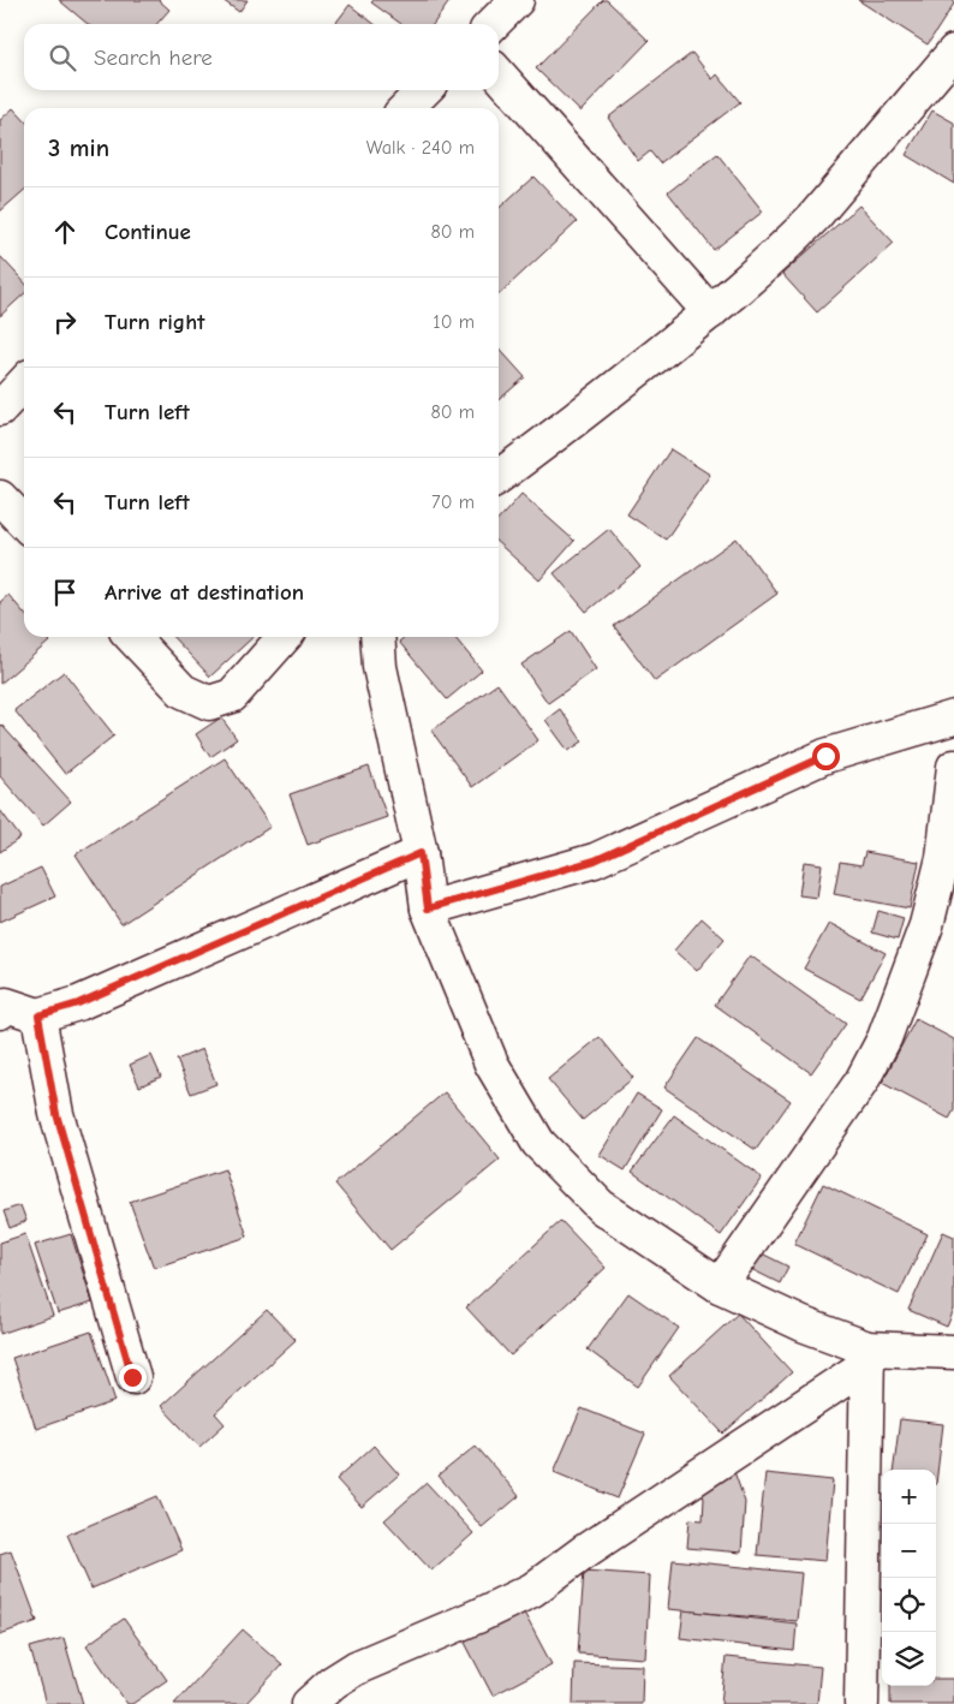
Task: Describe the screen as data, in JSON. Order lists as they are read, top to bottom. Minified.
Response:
{"page":{"search":"Search here","heading":["3 min","Walk · 240 m"],"list":[["Continue","80 m"],["Turn right","10 m"],["Turn left","80 m"],["Turn left","70 m"],"Arrive at destination"],"map_buttons":["+","−"]}}
